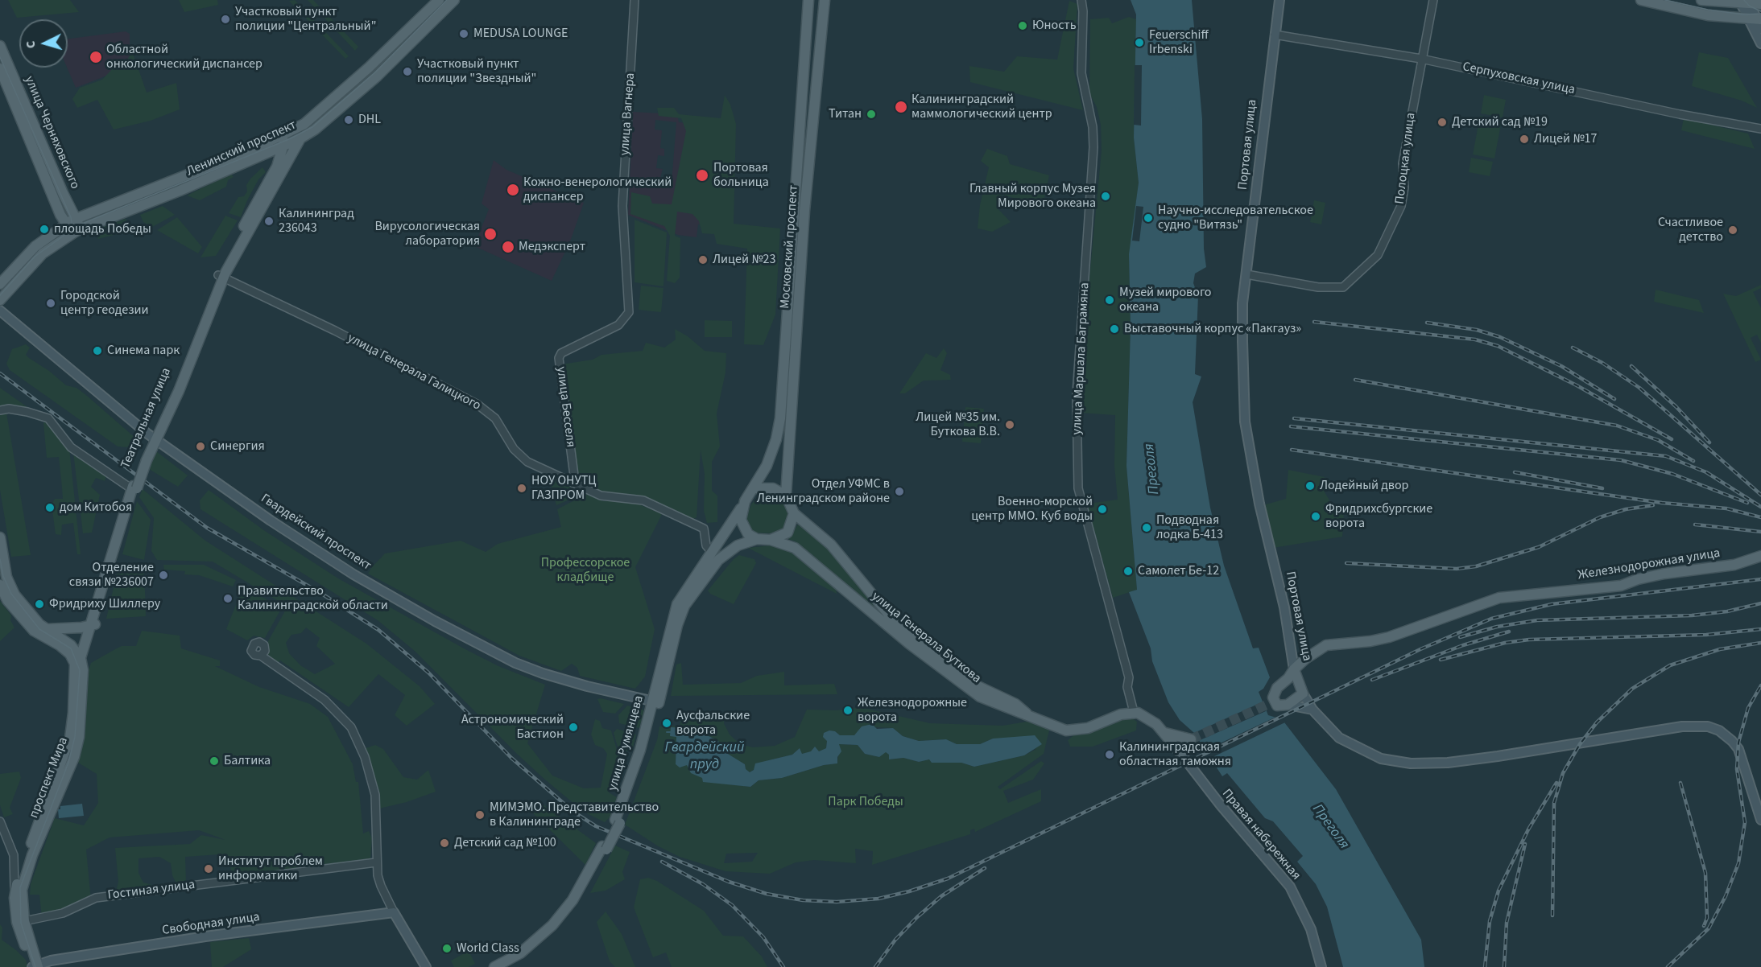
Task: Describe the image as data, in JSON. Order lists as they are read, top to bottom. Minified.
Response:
{"streets":{"main road":["улица Черняховского","Портовая улица","Ленинский проспект","Московский проспект","Театральная улица","Гвардейский проспект","Железнодорожная улица","улица Генерала Буткова","улица Румянцева","проспект Мира","Правая набережная","Свободная улица"],"street":["Серпуховская улица","улица Вагнера","Полоцкая улица","улица Маршала Баграмяна","улица Генерала Галицкого","улица Бесселя","Гостиная улица"]},"crossings":[["Серпуховская улица","Портовая улица"],["Серпуховская улица","Полоцкая улица"],["улица Вагнера","улица Бесселя"],["улица Черняховского","Ленинский проспект"],["Портовая улица","Полоцкая улица"],["Портовая улица","Железнодорожная улица"],["Ленинский проспект","Театральная улица"],["Московский проспект","улица Генерала Буткова"],["Московский проспект","улица Румянцева"],["улица Генерала Галицкого","улица Бесселя"],["улица Генерала Галицкого","Театральная улица"],["улица Генерала Галицкого","улица Румянцева"],["Театральная улица","Гвардейский проспект"],["Театральная улица","проспект Мира"],["Гвардейский проспект","улица Румянцева"],["улица Генерала Буткова","улица Румянцева"],["проспект Мира","Гостиная улица"],["проспект Мира","Свободная улица"]],"water":["Преголя","Гвардейский пруд"],"parks":["Профессорское кладбище","Парк Победы"],"places":["Участковый пункт полиции \"Центральный\"","Юность","MEDUSA LOUNGE","Feuerschiff Irbenski","Областной онкологический диспансер","Участковый пункт полиции \"Звездный\"","Калининградский маммологический центр","Титан","DHL","Детский сад №19","Лицей №17","Портовая больница","Кожно-венерологический диспансер","Главный корпус Музея Мирового океана","Научно-исследовательское судно \"Витязь\"","Калининград 236043","площадь Победы","Счастливое детство","Вирусологическая лаборатория","Медэксперт","Лицей №23","Музей мирового океана","Городской центр геодезии","Выставочный корпус «Пакгауз»","Синема парк","Лицей №35 им. Буткова В.В.","Синергия","Лодейный двор","НОУ ОНУТЦ ГАЗПРОМ","Отдел УФМС в Ленинградском районе","дом Китобоя","Военно-морской центр ММО. Куб воды","Фридрихсбургские ворота","Подводная лодка Б-413","Самолет Бе-12","Отделение связи №236007","Правительство Калининградской области","Фридриху Шиллеру","Железнодорожные ворота","Аусфальские ворота","Астрономический Бастион","Калининградская областная таможня","Балтика","МИМЭМО. Представительство в Калининграде","Детский сад №100","Институт проблем информатики","World Class"],"north":"left"}
